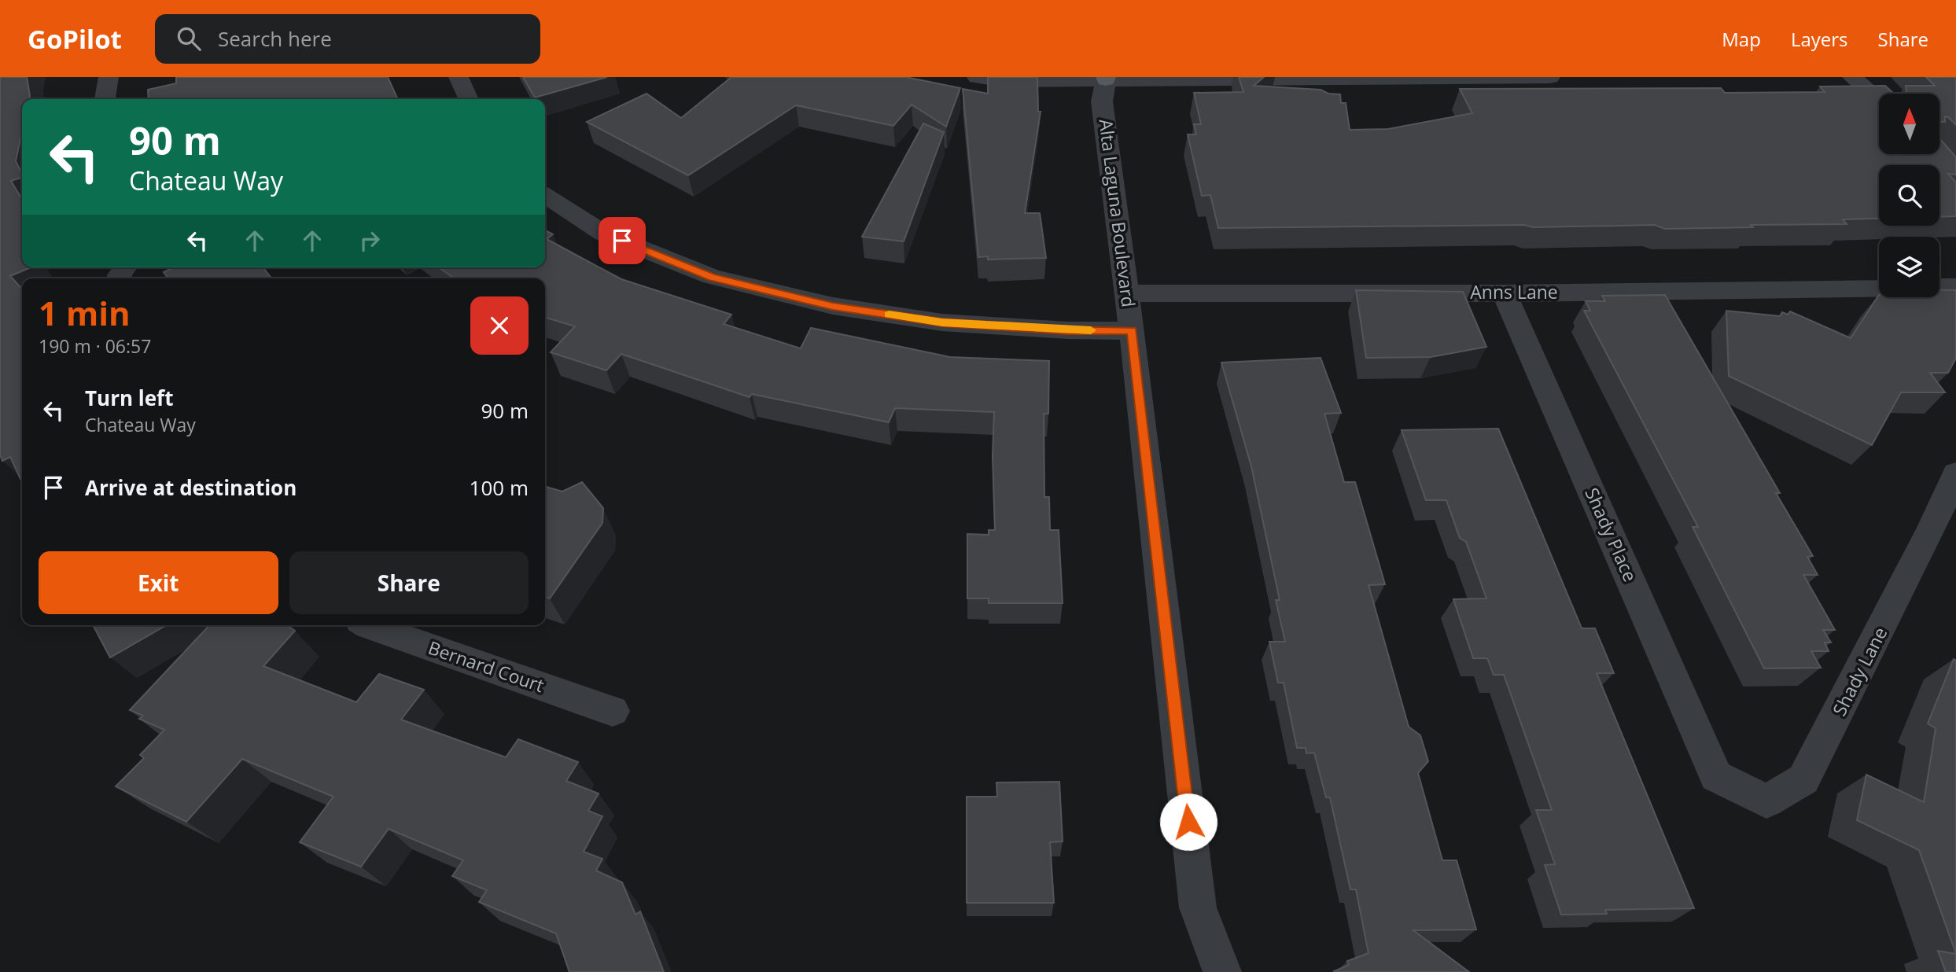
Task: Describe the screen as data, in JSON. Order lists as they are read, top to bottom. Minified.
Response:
{"streets":{"street":["Alta Laguna Boulevard","Anns Lane","Shady Place","Bernard Court","Shady Lane"]},"crossings":[["Alta Laguna Boulevard","Anns Lane"],["Anns Lane","Shady Place"],["Shady Place","Shady Lane"]],"north":"top","page":{"header":"GoPilot","search":"Search here","nav":["Map","Layers","Share"],"turn":["90 m","Chateau Way"],"heading":["1 min","190 m · 06:57"],"list":[{"name":"Turn left","note":"Chateau Way","value":"90 m"},{"name":"Arrive at destination","value":"100 m"}],"buttons":["Exit","Share"]}}
